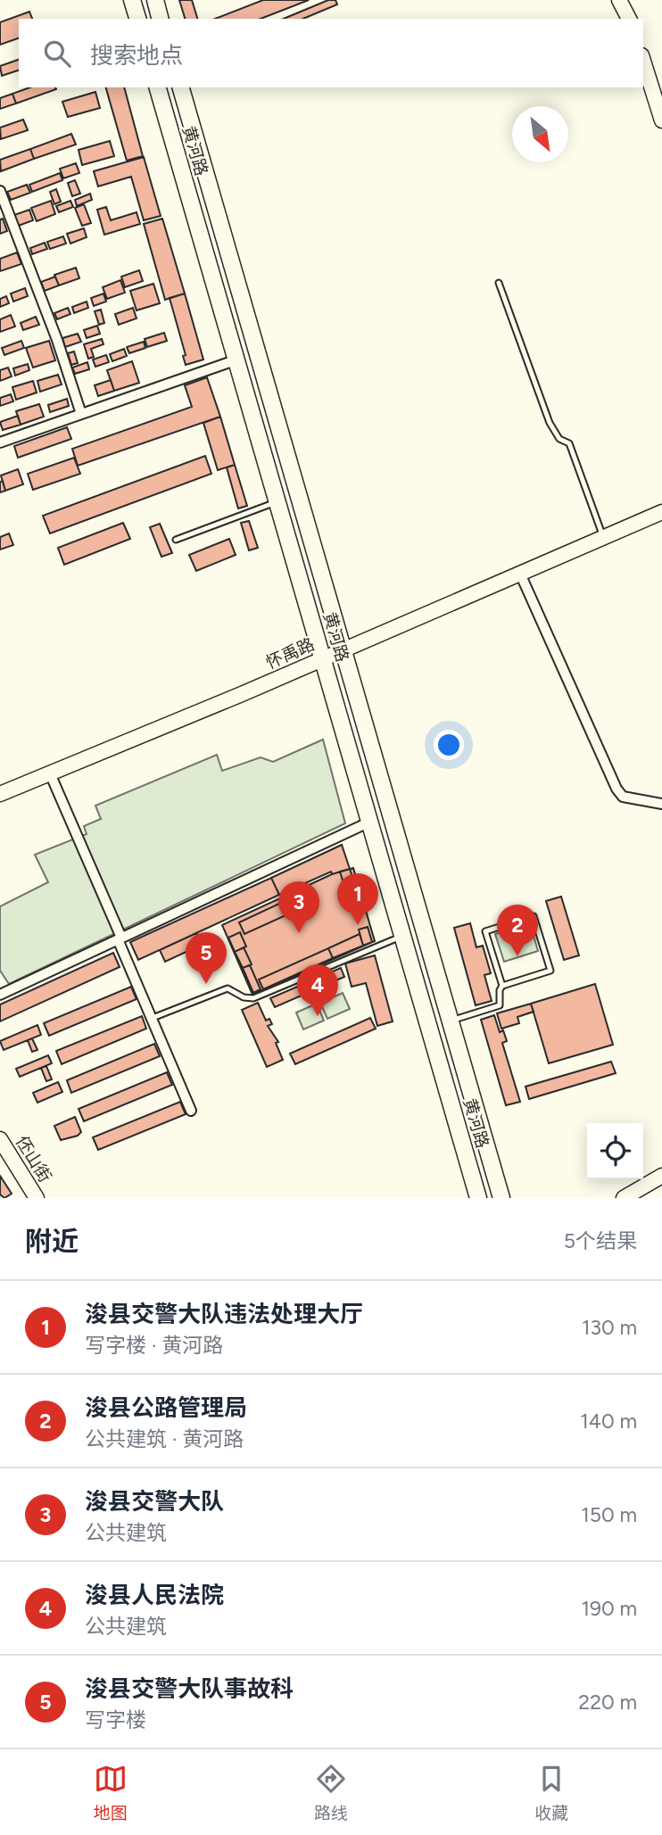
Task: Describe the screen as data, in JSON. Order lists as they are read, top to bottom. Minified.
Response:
{"streets":{"main road":["黄河路"],"street":["怀禹路","伾山街"]},"crossings":[["黄河路","怀禹路"]],"north":"bottom right","page":{"search":"搜索地点","pins":["1","3","2","5","4"],"heading":["附近","5个结果"],"list":[{"mark":"1","name":"浚县交警大队违法处理大厅","note":"写字楼 · 黄河路","value":"130 m"},{"mark":"2","name":"浚县公路管理局","note":"公共建筑 · 黄河路","value":"140 m"},{"mark":"3","name":"浚县交警大队","note":"公共建筑","value":"150 m"},{"mark":"4","name":"浚县人民法院","note":"公共建筑","value":"190 m"},{"mark":"5","name":"浚县交警大队事故科","note":"写字楼","value":"220 m"}],"nav":["地图","路线","收藏"]}}
